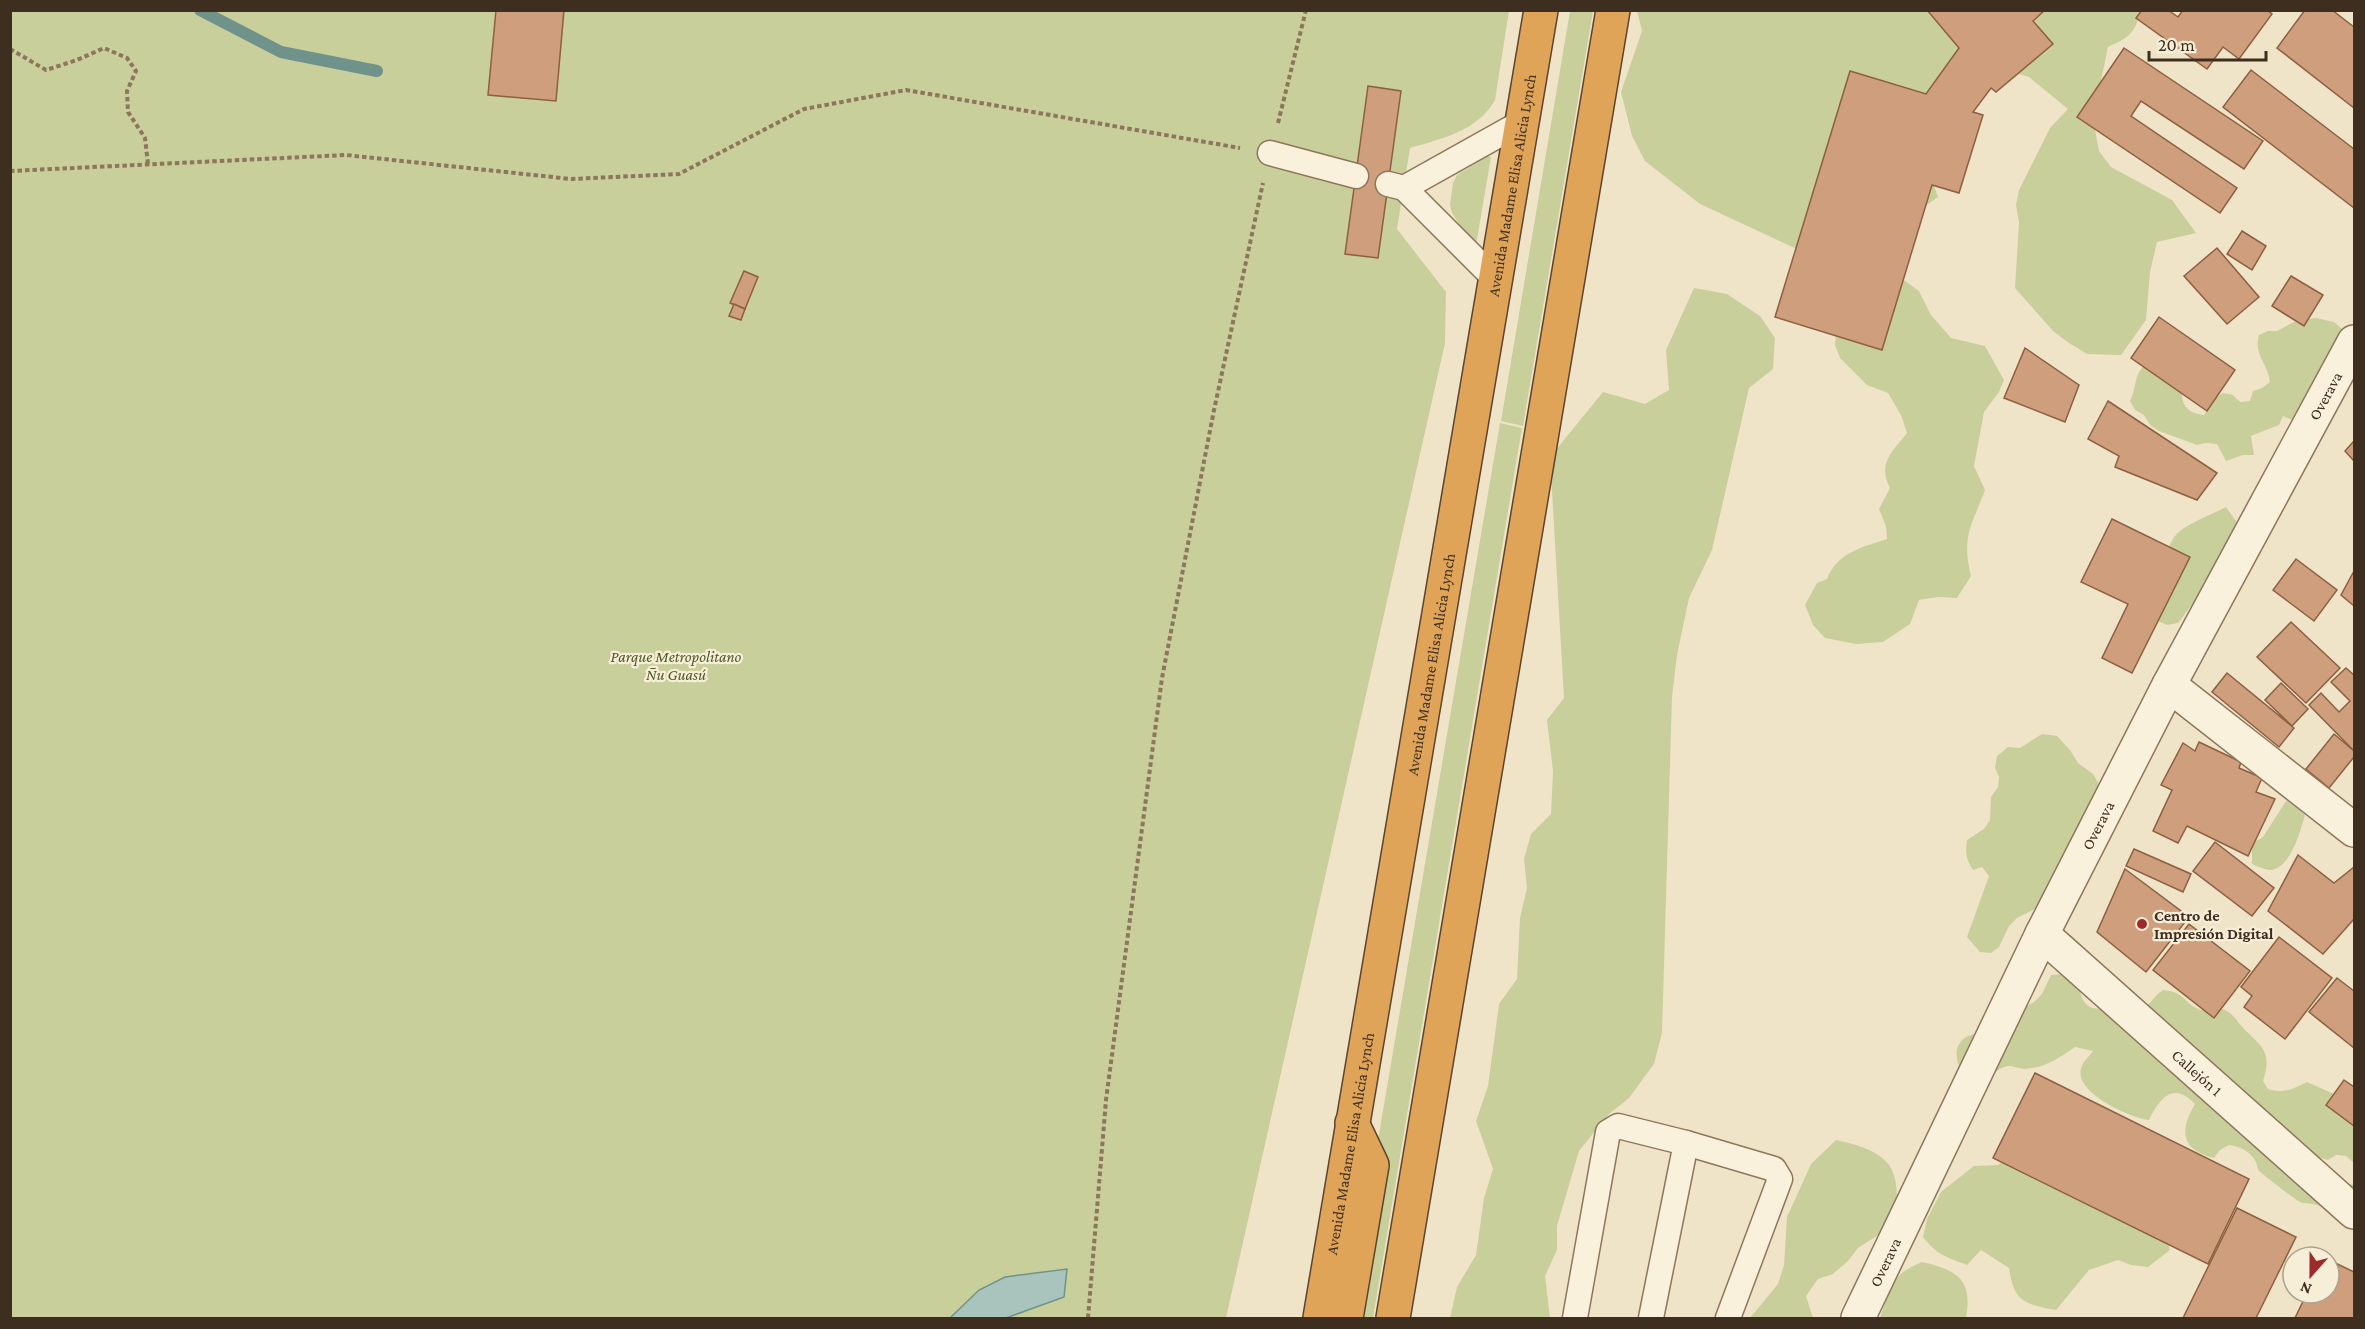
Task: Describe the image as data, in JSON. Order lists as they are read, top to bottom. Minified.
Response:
{"streets":{"highway":["Avenida Madame Elisa Alicia Lynch"],"street":["Overava","Callejón 1"]},"crossings":[["Overava","Callejón 1"]],"parks":["Parque Metropolitano Ñu Guasú"],"places":["Centro de Impresión Digital"],"scale_bar":"20 m","north":"bottom"}
